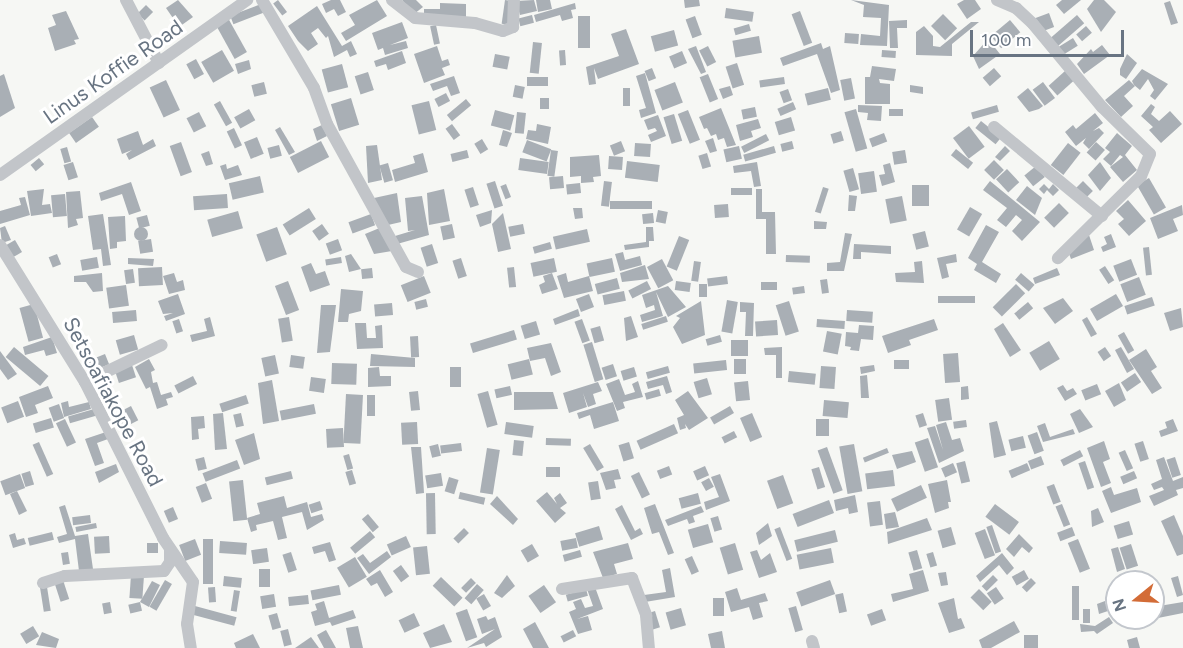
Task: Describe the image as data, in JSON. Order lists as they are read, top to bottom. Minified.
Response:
{"streets":{"street":["Linus Koffie Road","Setsoafiakope Road"]},"scale_bar":"100 m","north":"left"}
